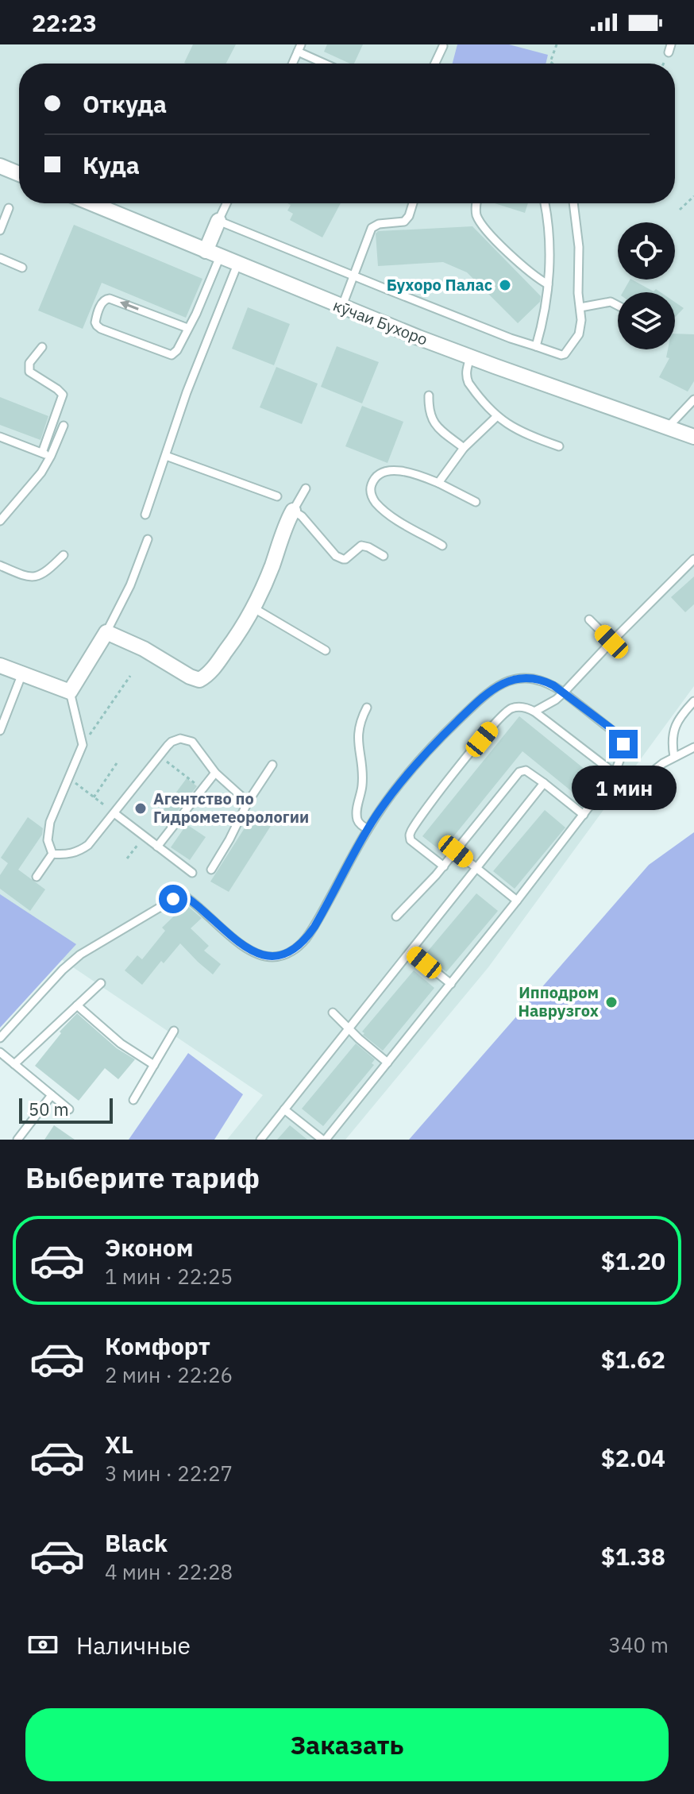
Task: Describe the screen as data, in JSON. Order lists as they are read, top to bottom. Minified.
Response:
{"streets":{"street":["кӯчаи Бухоро"]},"places":["Бухоро Палас","Агентство по Гидрометеорологии","Ипподром Наврузгох"],"scale_bar":"50 m","page":{"status":"22:23","banner":["Откуда","Куда"],"bubble":"1 мин","scale":"50 m","heading":"Выберите тариф","list":[{"name":"Эконом","note":"1 мин · 22:25","value":"$1.20"},{"name":"Комфорт","note":"2 мин · 22:26","value":"$1.62"},{"name":"XL","note":"3 мин · 22:27","value":"$2.04"},{"name":"Black","note":"4 мин · 22:28","value":"$1.38"}],"pay":["Наличные","340 m"],"buttons":"Заказать"}}
